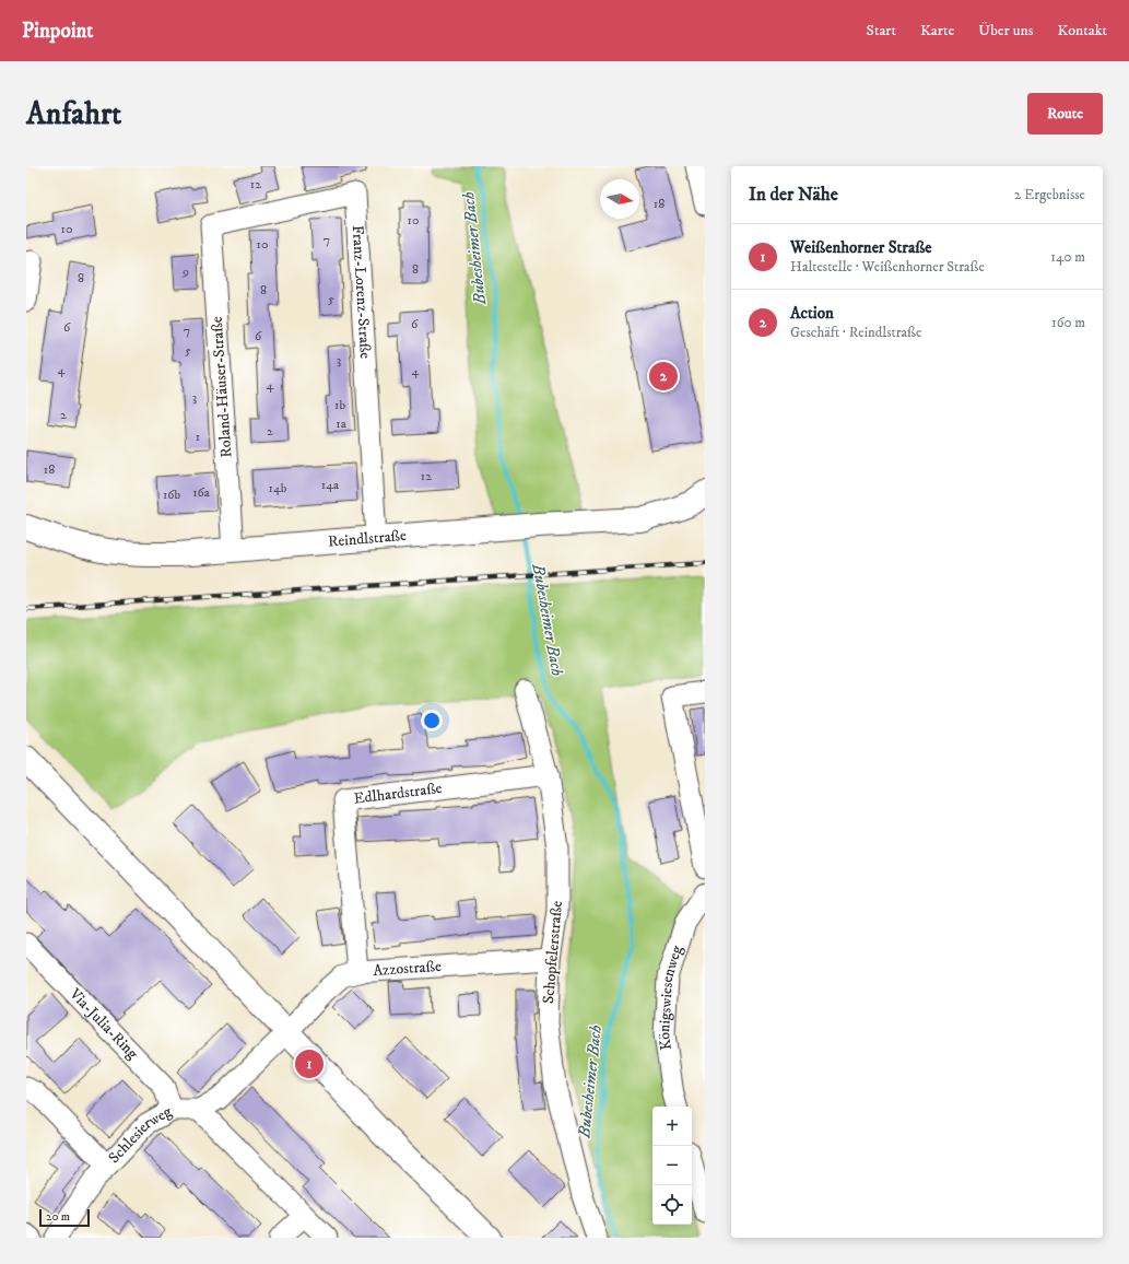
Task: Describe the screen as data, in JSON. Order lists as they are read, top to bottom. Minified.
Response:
{"streets":{"street":["Franz-Lorenz-Straße","Roland-Häuser-Straße","Reindlstraße","Edlhardstraße","Schopfelerstraße","Azzostraße","Königswiesenweg","Via-Julia-Ring","Schlesierweg"]},"crossings":[["Franz-Lorenz-Straße","Roland-Häuser-Straße"],["Franz-Lorenz-Straße","Reindlstraße"],["Roland-Häuser-Straße","Reindlstraße"],["Edlhardstraße","Schopfelerstraße"],["Edlhardstraße","Azzostraße"],["Schopfelerstraße","Azzostraße"],["Azzostraße","Schlesierweg"],["Via-Julia-Ring","Schlesierweg"]],"water":["Bubesheimer Bach"],"house_numbers":["12","18","10","10","7","10","8","9","8","8","5","6","6","7","6","5","3","4","4","4","3","1b","2","1a","2","1","18","12","14a","14b","16a","16b"],"scale_bar":"20 m","north":"right","page":{"header":"Pinpoint","nav":["Start","Karte","Über uns","Kontakt"],"buttons":"Route","title":"Anfahrt","heading":["In der Nähe","2 Ergebnisse"],"list":[{"mark":"1","name":"Weißenhorner Straße","note":"Haltestelle · Weißenhorner Straße","value":"140 m"},{"mark":"2","name":"Action","note":"Geschäft · Reindlstraße","value":"160 m"}],"pins":["2","1"],"map_buttons":["+","−"],"scale":"20 m"}}
